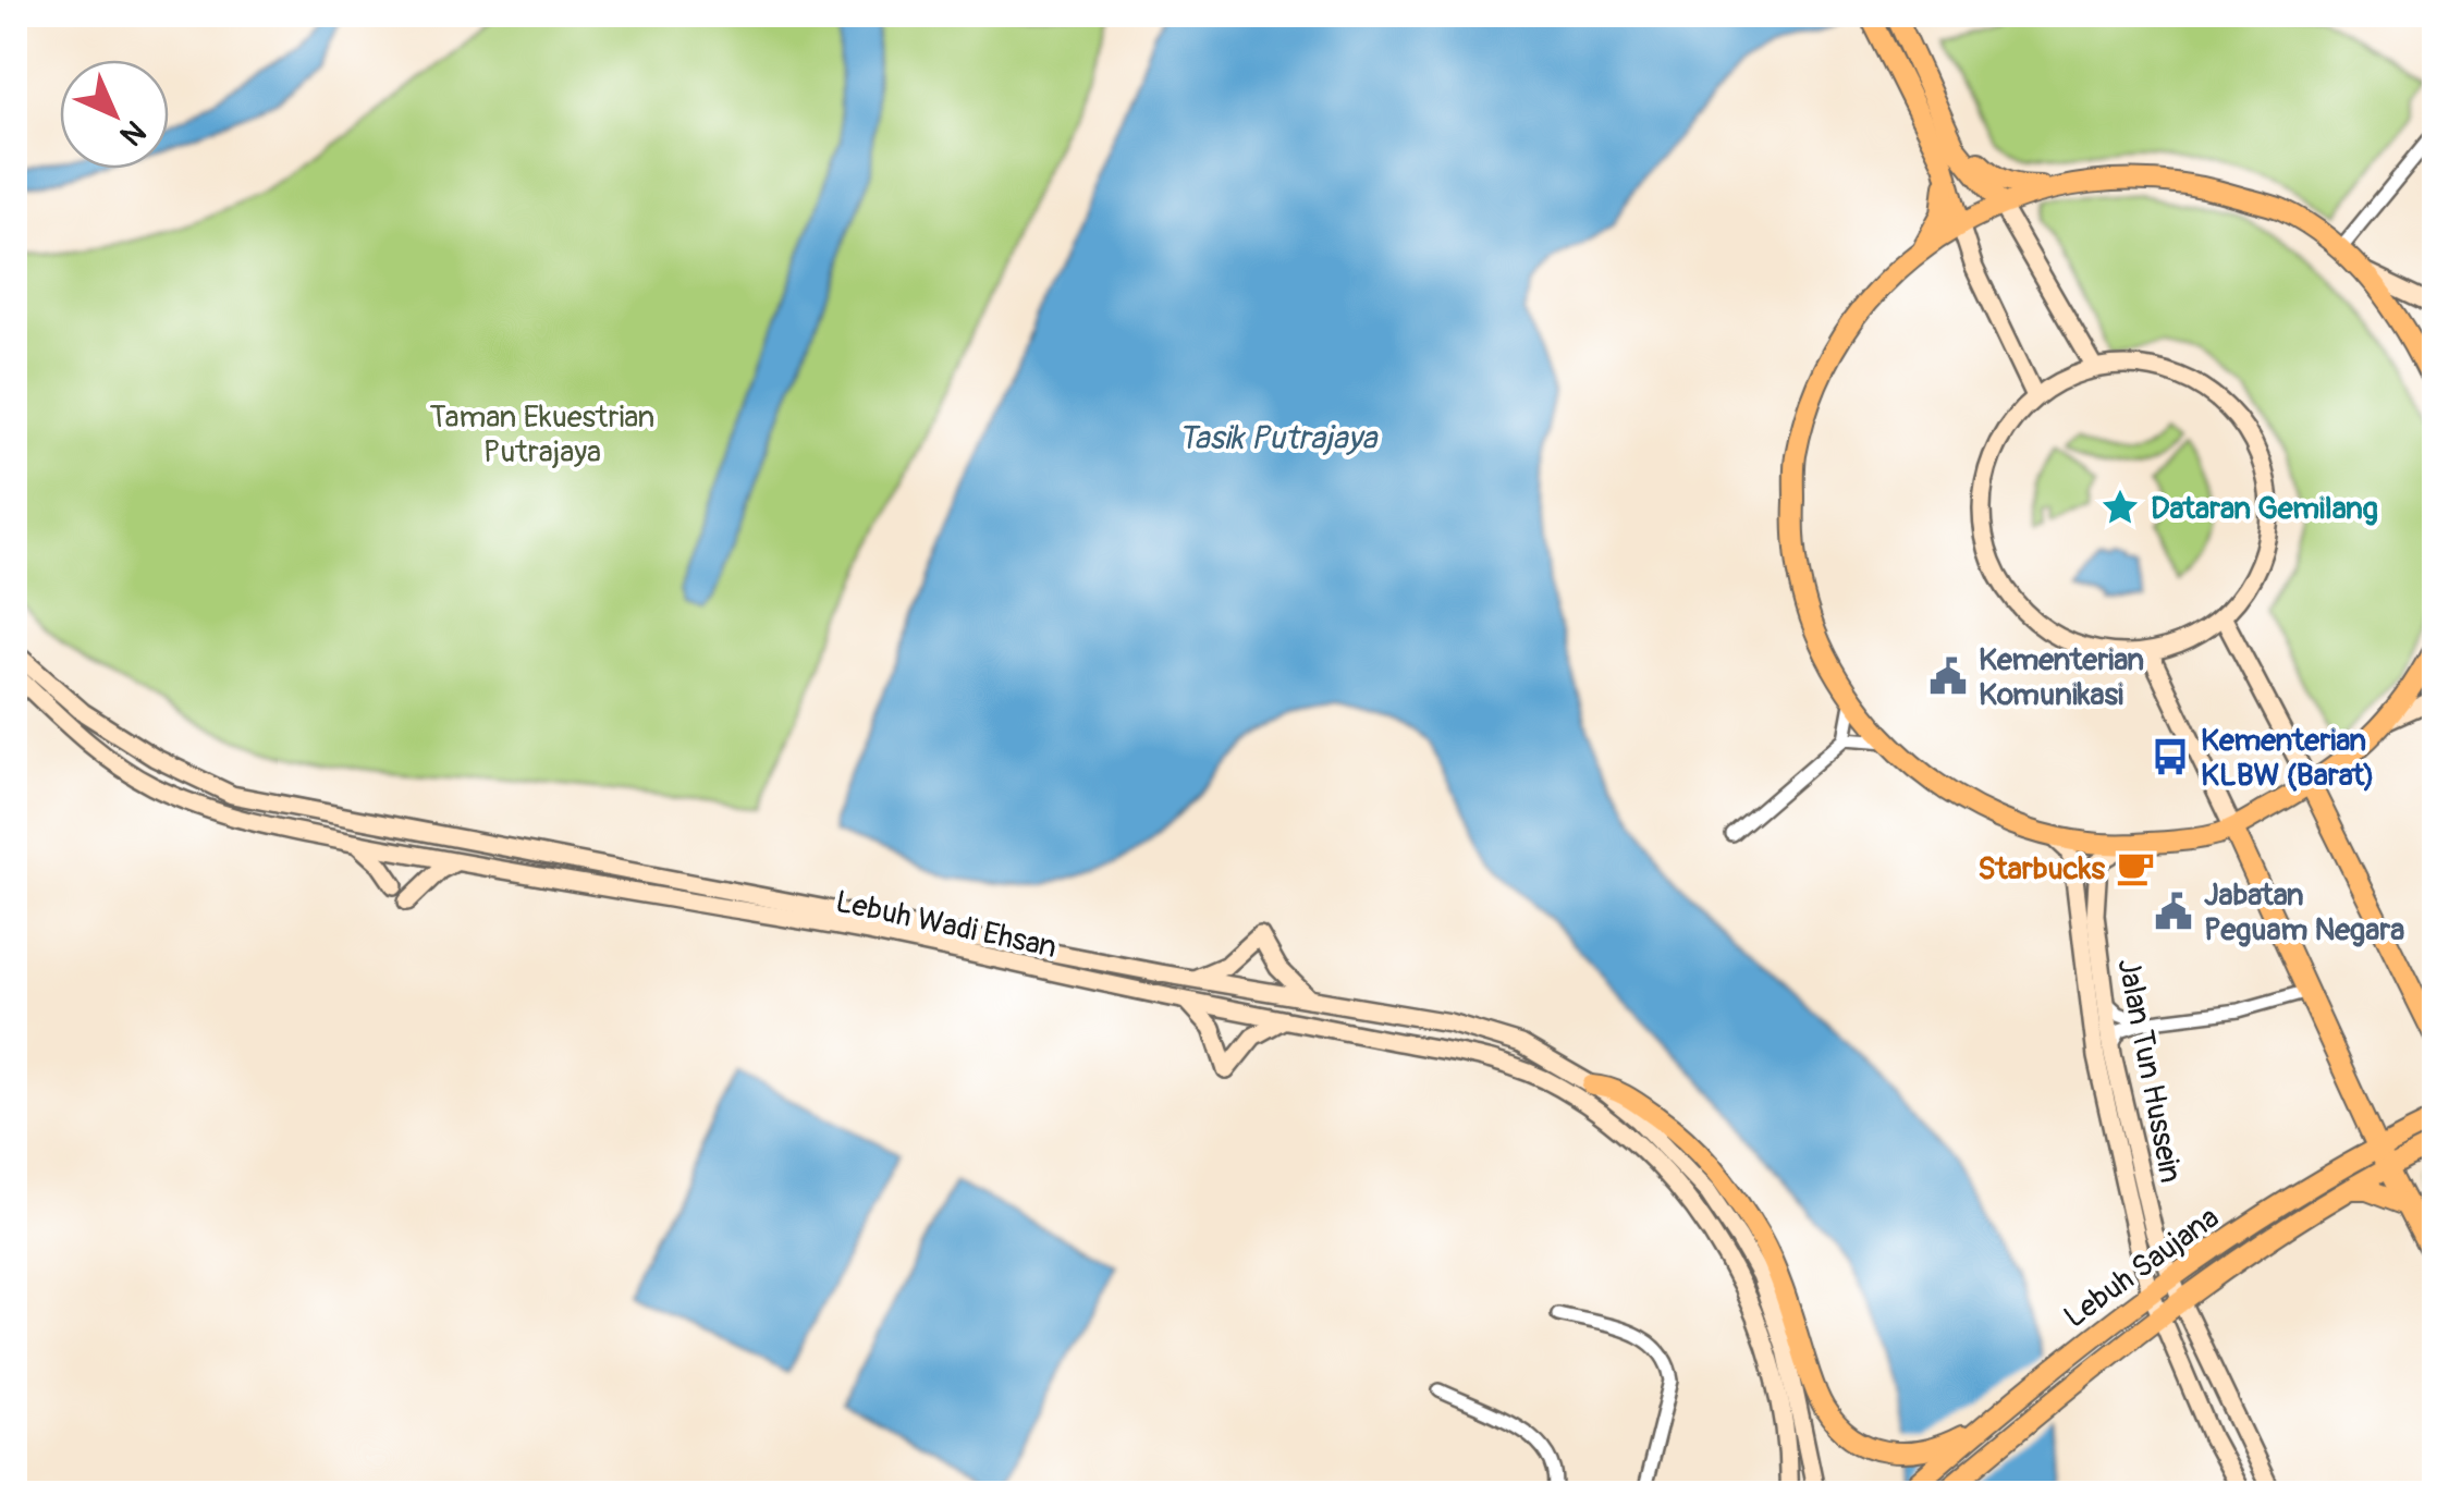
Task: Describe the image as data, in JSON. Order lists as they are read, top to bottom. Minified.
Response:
{"streets":{"main road":["Lebuh Wadi Ehsan","Jalan Tun Hussein","Lebuh Saujana"]},"crossings":[["Jalan Tun Hussein","Lebuh Saujana"]],"water":["Tasik Putrajaya"],"parks":["Taman Ekuestrian Putrajaya"],"places":{"place":["Dataran Gemilang"],"public building":["Kementerian Komunikasi","Jabatan Peguam Negara"],"bus stop":["Kementerian KLBW (Barat)"],"cafe":["Starbucks"]},"north":"bottom right"}
